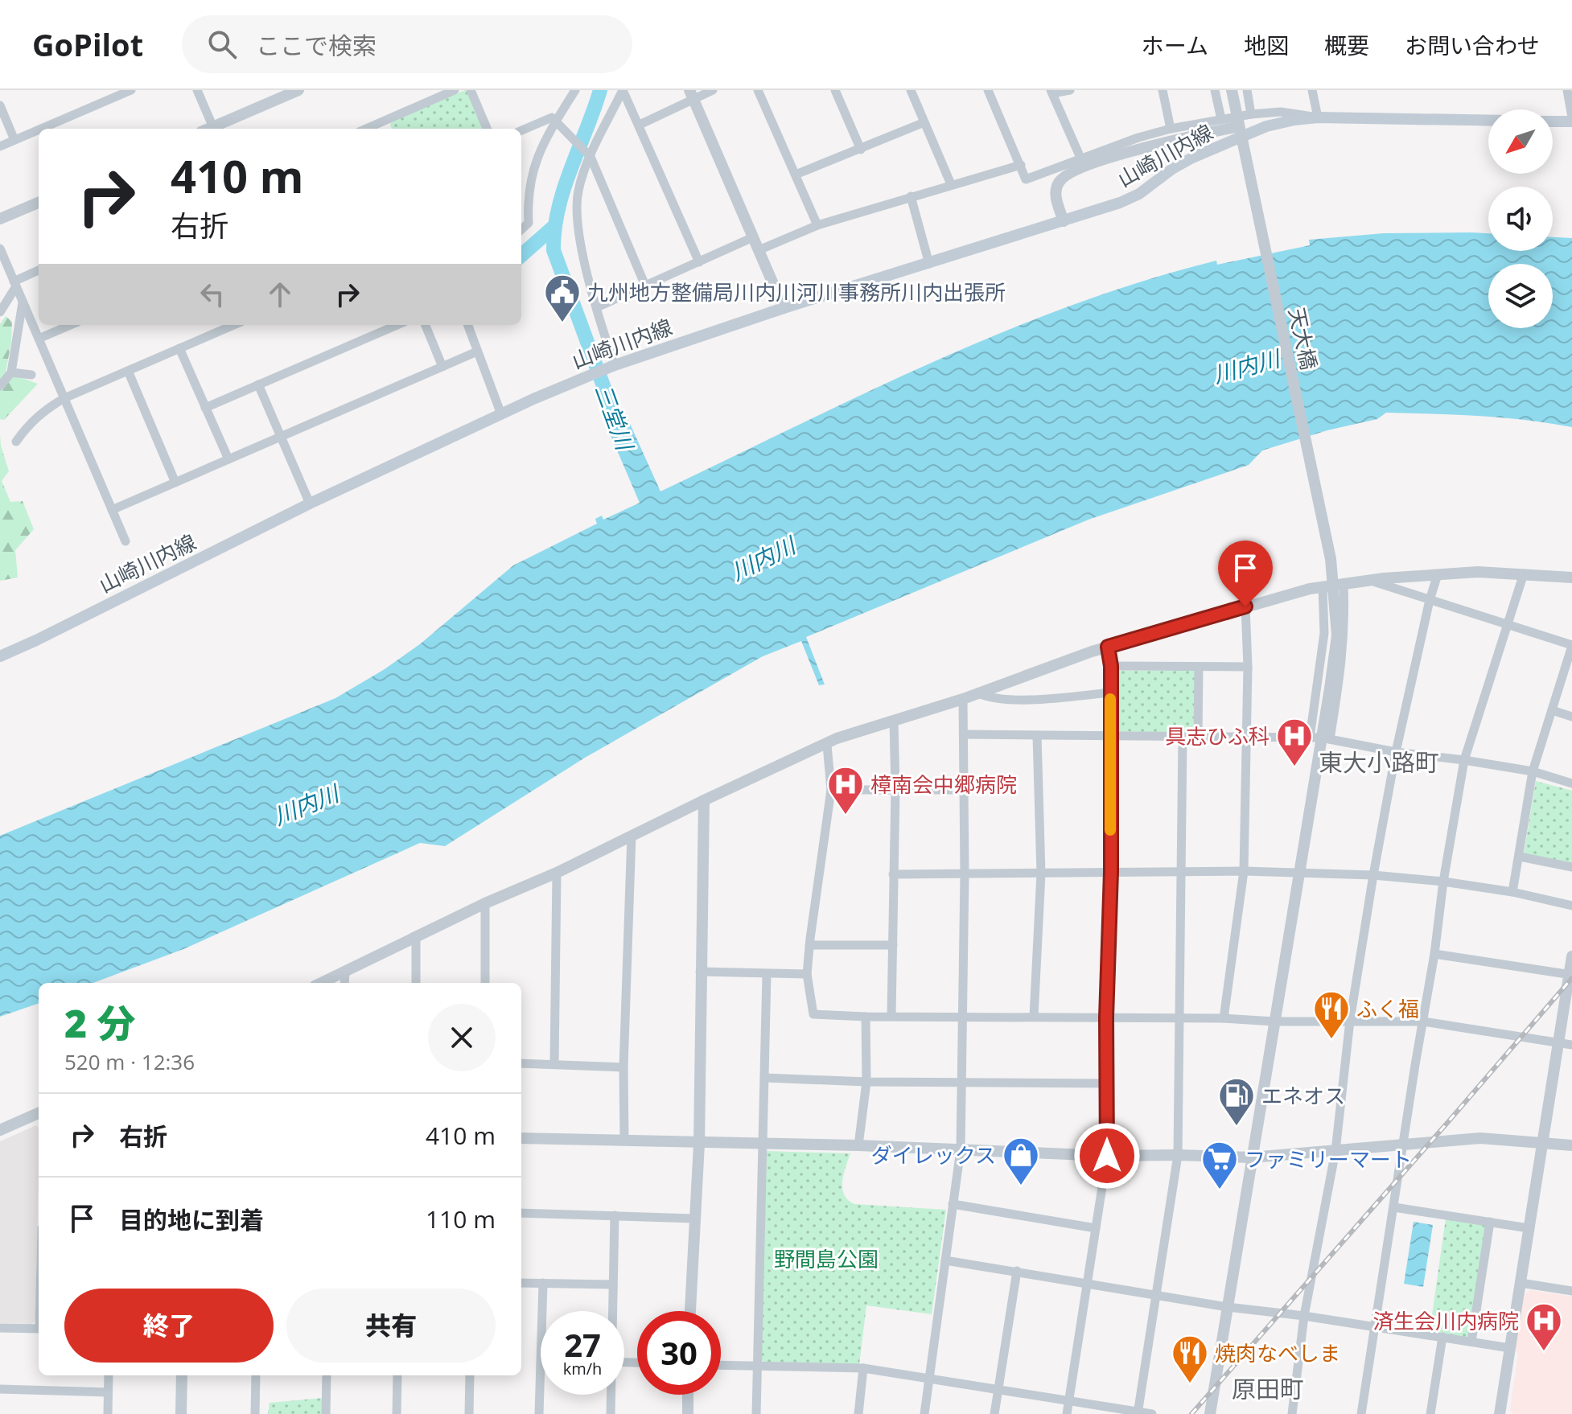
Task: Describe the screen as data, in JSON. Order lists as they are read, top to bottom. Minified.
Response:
{"streets":{"main road":["山崎川内線"],"street":["天大橋"]},"districts":["東大小路町","原田町"],"water":["川内川","三堂川"],"parks":["野間島公園"],"places":{"public building":["九州地方整備局川内川河川事務所川内出張所"],"hospital":["具志ひふ科","樟南会中郷病院","済生会川内病院"],"restaurant":["ふく福","焼肉なべしま"],"fuel station":["エネオス"],"shop":["ダイレックス"],"supermarket":["ファミリーマート"]},"north":"bottom left","page":{"header":"GoPilot","search":"ここで検索","nav":["ホーム","地図","概要","お問い合わせ"],"turn":["410 m","右折"],"heading":["2 分","520 m · 12:36"],"list":[{"name":"右折","value":"410 m"},{"name":"目的地に到着","value":"110 m"}],"buttons":["終了","共有"],"speed":"27 km/h","limit":"30"}}
